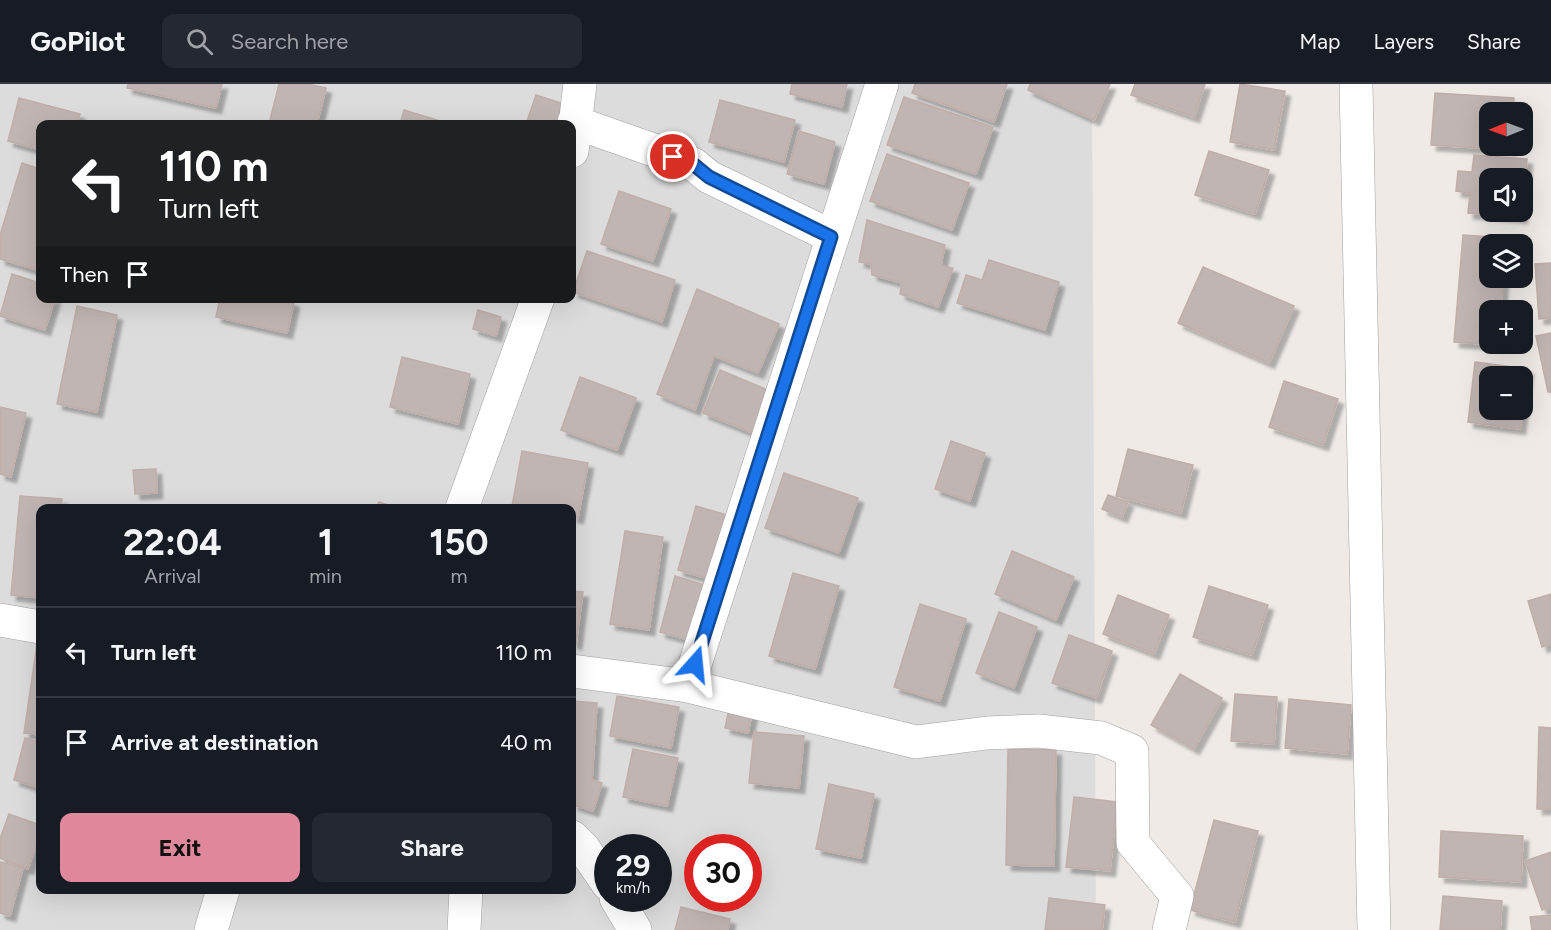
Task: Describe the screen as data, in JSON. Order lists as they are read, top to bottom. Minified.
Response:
{"north":"left","page":{"header":"GoPilot","search":"Search here","nav":["Map","Layers","Share"],"map_buttons":["+","−"],"turn":["110 m","Turn left"],"then":"Then","eta":["22:04","Arrival","1","min","150","m"],"list":[{"name":"Turn left","value":"110 m"},{"name":"Arrive at destination","value":"40 m"}],"buttons":["Exit","Share"],"speed":"29 km/h","limit":"30"}}
